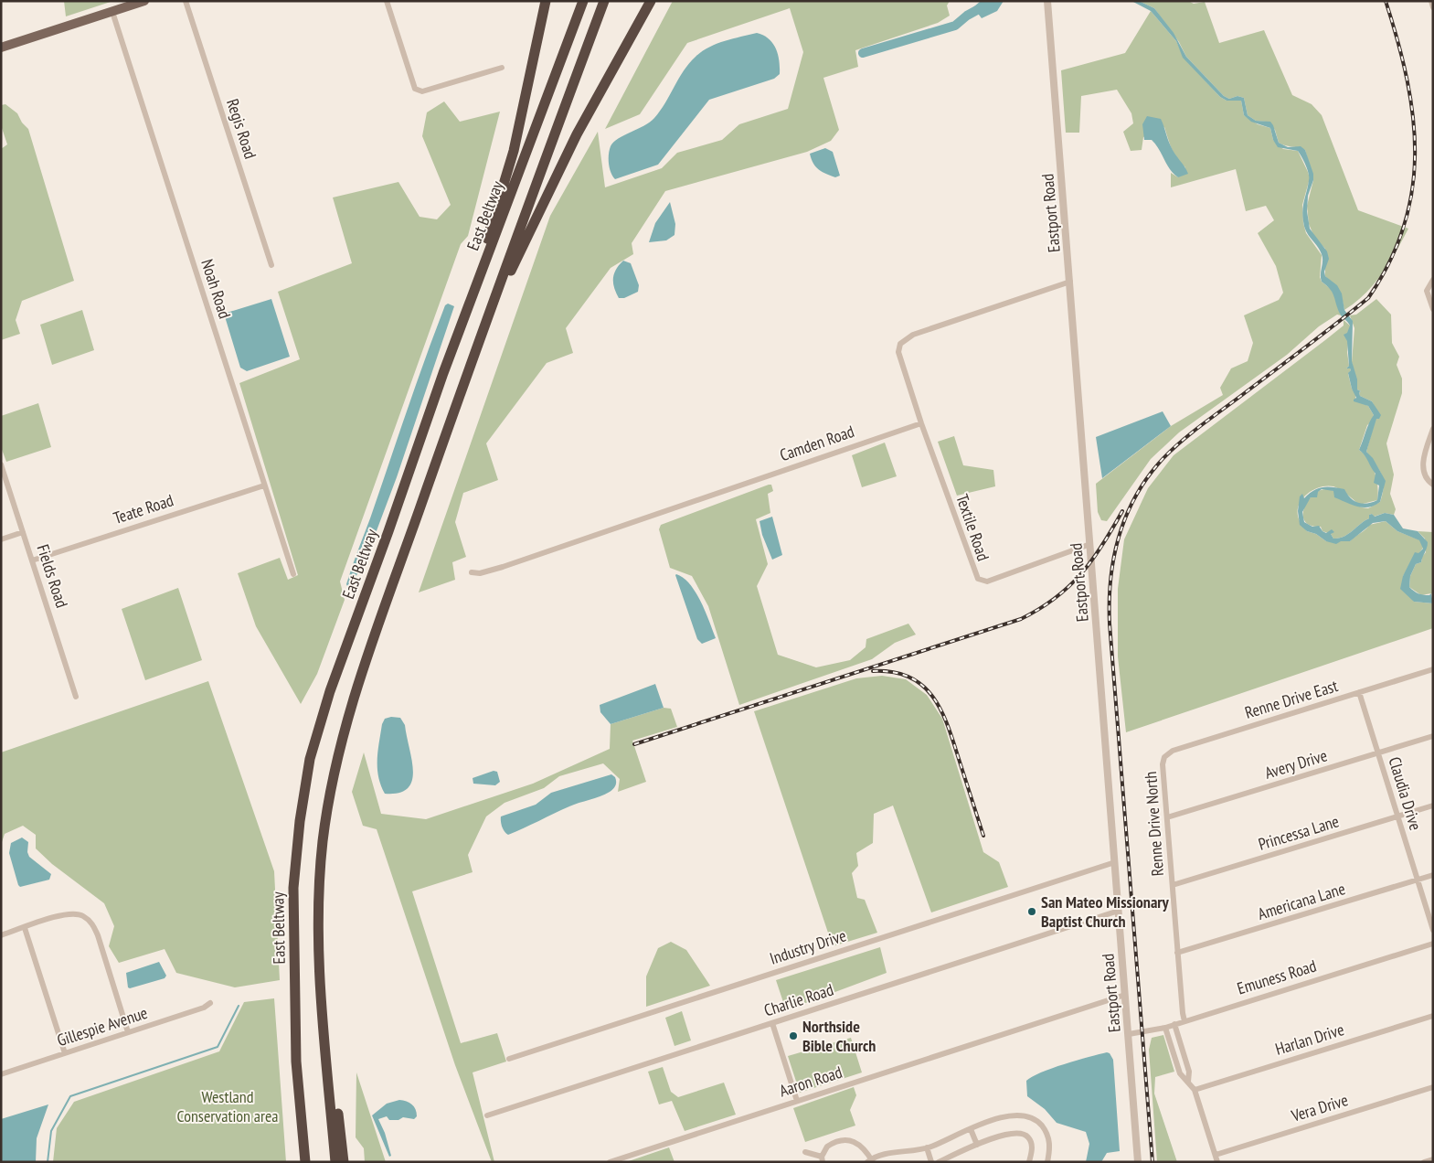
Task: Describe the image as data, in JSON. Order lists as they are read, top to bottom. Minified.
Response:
{"streets":{"highway":["East Beltway"],"street":["Regis Road","Eastport Road","Noah Road","Camden Road","Teate Road","Textile Road","Fields Road","Renne Drive East","Avery Drive","Claudia Drive","Renne Drive North","Princessa Lane","Americana Lane","Industry Drive","Emuness Road","Charlie Road","Gillespie Avenue","Harlan Drive","Aaron Road","Vera Drive"]},"crossings":[["Eastport Road","Textile Road"],["Eastport Road","Industry Drive"],["Eastport Road","Emuness Road"],["Eastport Road","Charlie Road"],["Eastport Road","Aaron Road"],["Noah Road","Teate Road"],["Camden Road","Textile Road"],["Teate Road","Fields Road"],["Renne Drive East","Claudia Drive"],["Renne Drive East","Renne Drive North"],["Avery Drive","Claudia Drive"],["Avery Drive","Renne Drive North"],["Claudia Drive","Princessa Lane"],["Claudia Drive","Americana Lane"],["Renne Drive North","Princessa Lane"],["Renne Drive North","Americana Lane"],["Renne Drive North","Emuness Road"]],"parks":["Westland Conservation area"],"places":["San Mateo Missionary Baptist Church","Northside Bible Church"]}
